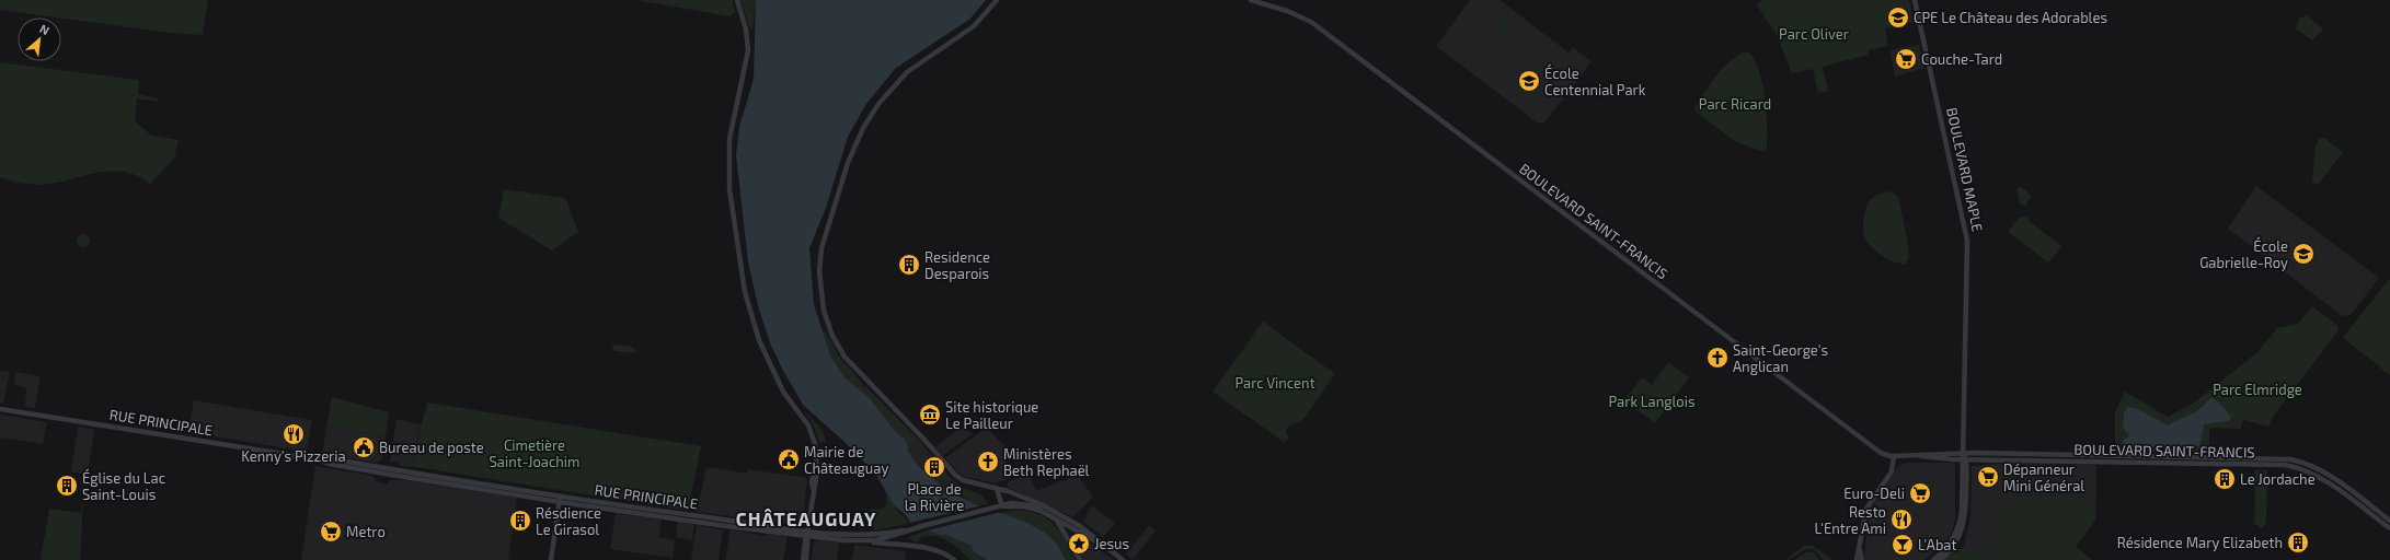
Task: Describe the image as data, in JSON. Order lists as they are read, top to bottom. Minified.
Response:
{"streets":{"street":["BOULEVARD MAPLE","BOULEVARD SAINT-FRANCIS","RUE PRINCIPALE"]},"crossings":[["BOULEVARD MAPLE","BOULEVARD SAINT-FRANCIS"]],"districts":["CHÂTEAUGUAY"],"parks":["Parc Oliver","Parc Ricard","Parc Vincent","Parc Elmridge","Park Langlois","Cimetière Saint-Joachim"],"places":{"school or university":["CPE Le Château des Adorables","École Centennial Park","École Gabrielle-Roy"],"supermarket":["Couche-Tard","Dépanneur Mini Général","Euro-Deli","Metro"],"building":["Residence Desparois","Place de la Rivière","Le Jordache","Église du Lac Saint-Louis","Résdience Le Girasol","Résidence Mary Elizabeth"],"church":["Saint-George's Anglican","Ministères Beth Rephaël"],"museum":["Site historique Le Pailleur"],"restaurant":["Kenny's Pizzeria","Resto L'Entre Ami"],"public building":["Bureau de poste","Mairie de Châteauguay"],"place":["Jesus"],"bar":["L'Abat"]},"north":"top right"}
